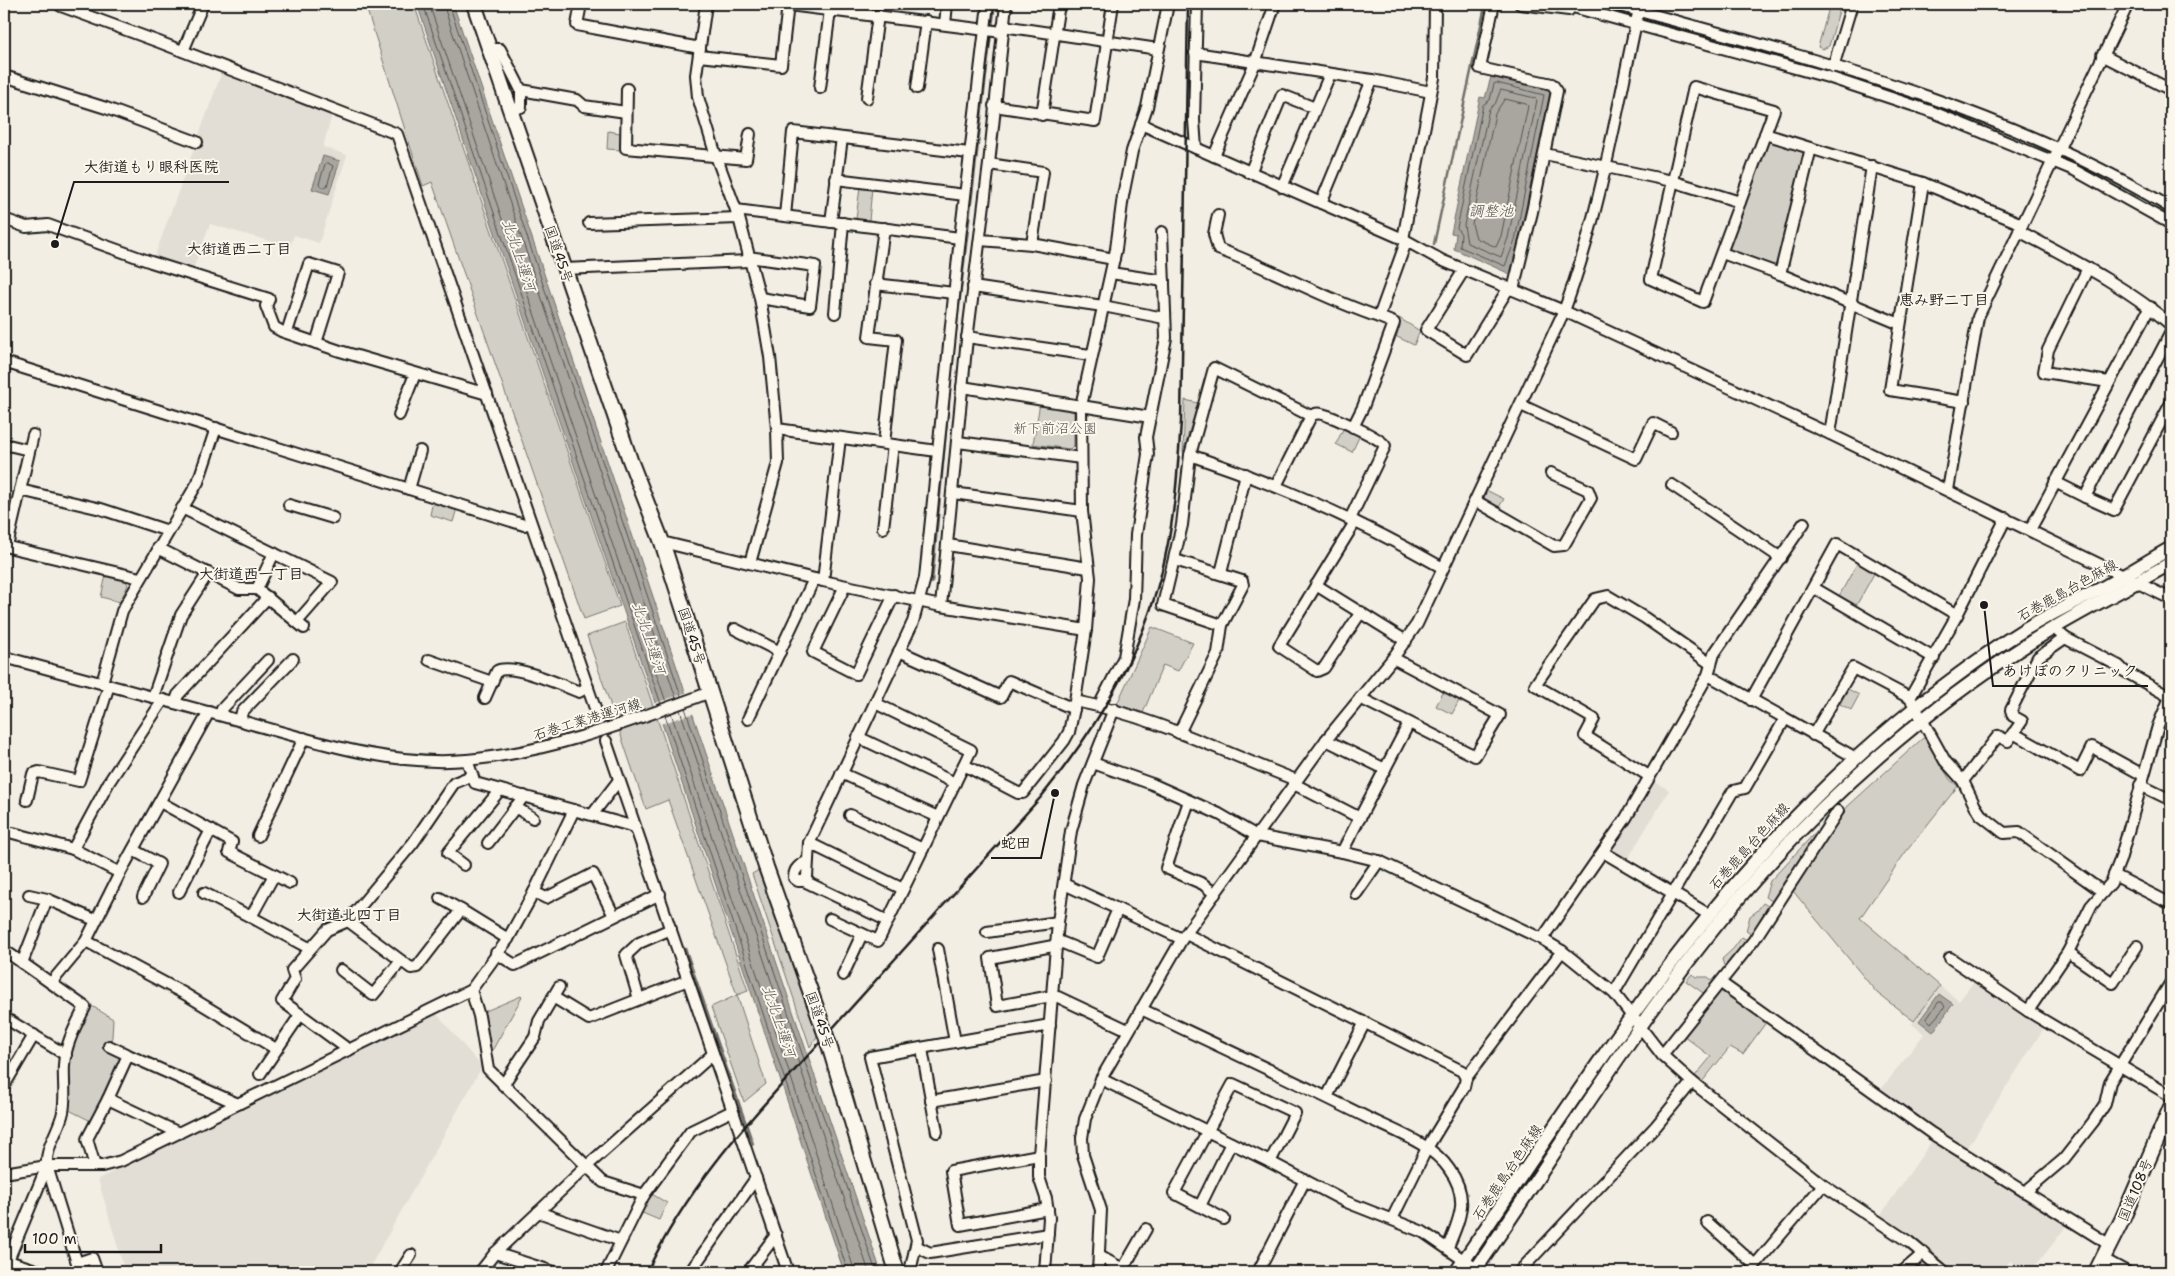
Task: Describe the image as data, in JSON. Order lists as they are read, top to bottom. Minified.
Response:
{"streets":{"highway":["国道45号","国道108号"],"main road":["石巻鹿島台色麻線"],"street":["石巻工業港運河線"]},"crossings":[["国道45号","石巻工業港運河線"]],"districts":["大街道西二丁目","恵み野二丁目","大街道西一丁目","大街道北四丁目"],"water":["調整池","北北上運河"],"parks":["新下前沼公園"],"places":["大街道もり眼科医院","あけぼのクリニック","蛇田"],"scale_bar":"100 m"}
